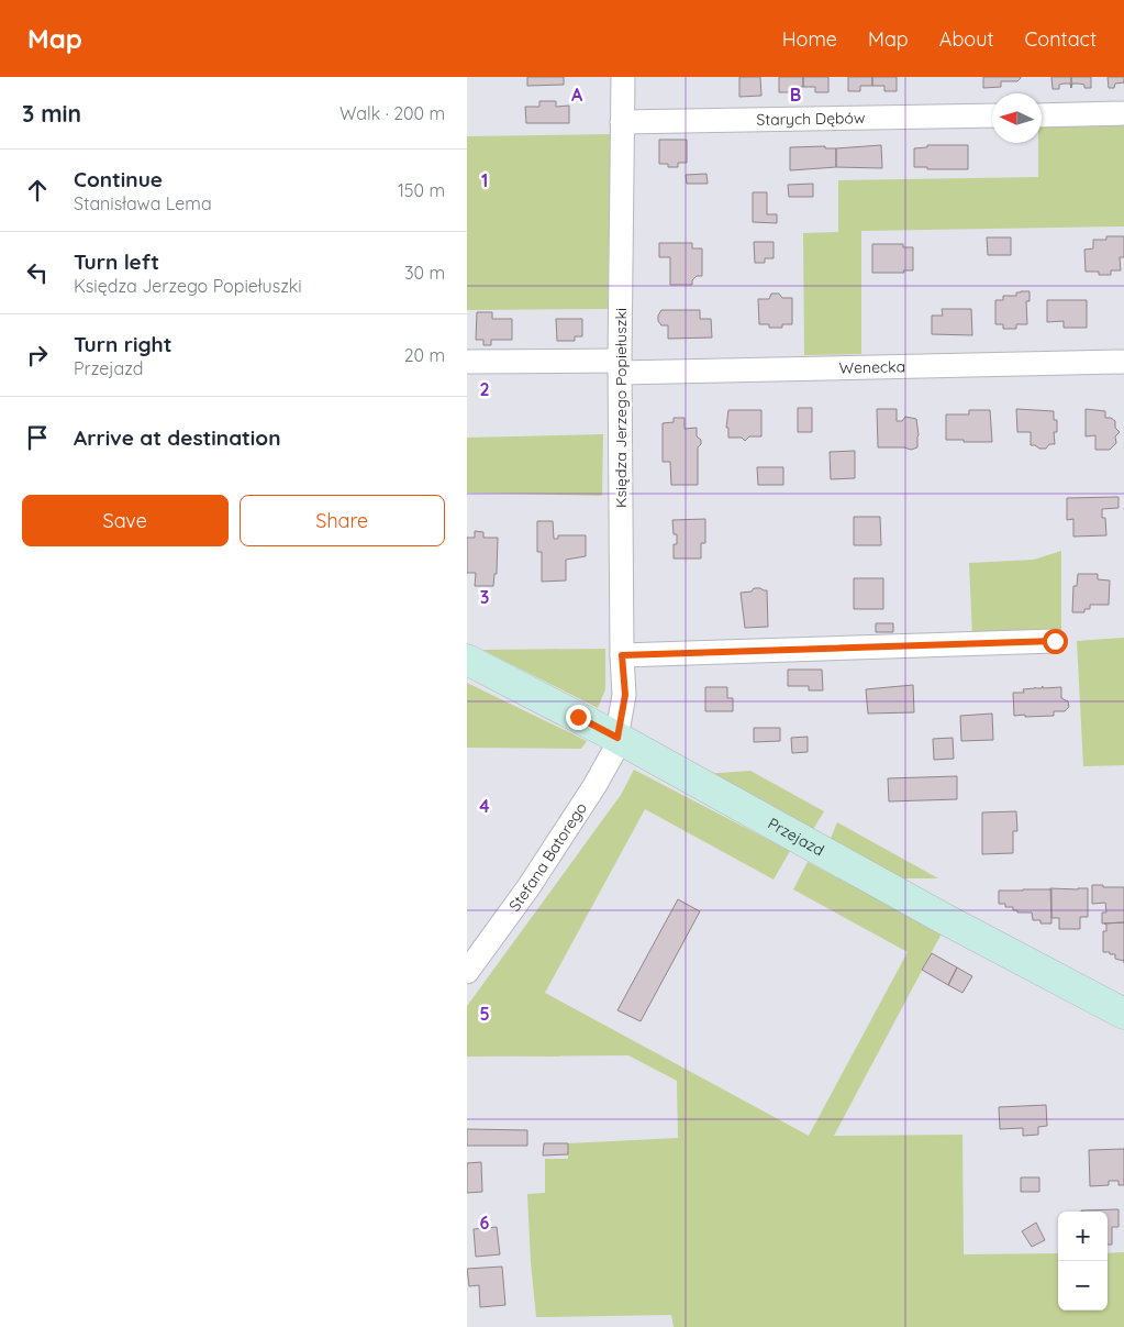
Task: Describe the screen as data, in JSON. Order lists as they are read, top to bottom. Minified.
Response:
{"streets":{"street":["Starych Dębów","Wenecka","Księdza Jerzego Popiełuszki","Przejazd","Stefana Batorego"]},"crossings":[["Starych Dębów","Księdza Jerzego Popiełuszki"],["Wenecka","Księdza Jerzego Popiełuszki"],["Księdza Jerzego Popiełuszki","Przejazd"],["Księdza Jerzego Popiełuszki","Stefana Batorego"],["Przejazd","Stefana Batorego"]],"north":"left","page":{"header":"Map","nav":["Home","Map","About","Contact"],"heading":["3 min","Walk · 200 m"],"list":[["Continue","Stanisława Lema","150 m"],["Turn left","Księdza Jerzego Popiełuszki","30 m"],["Turn right","Przejazd","20 m"],"Arrive at destination"],"buttons":["Save","Share"],"map_buttons":["+","−"]},"grid":{"columns":["A","B"],"rows":["1","2","3","4","5","6"]}}
